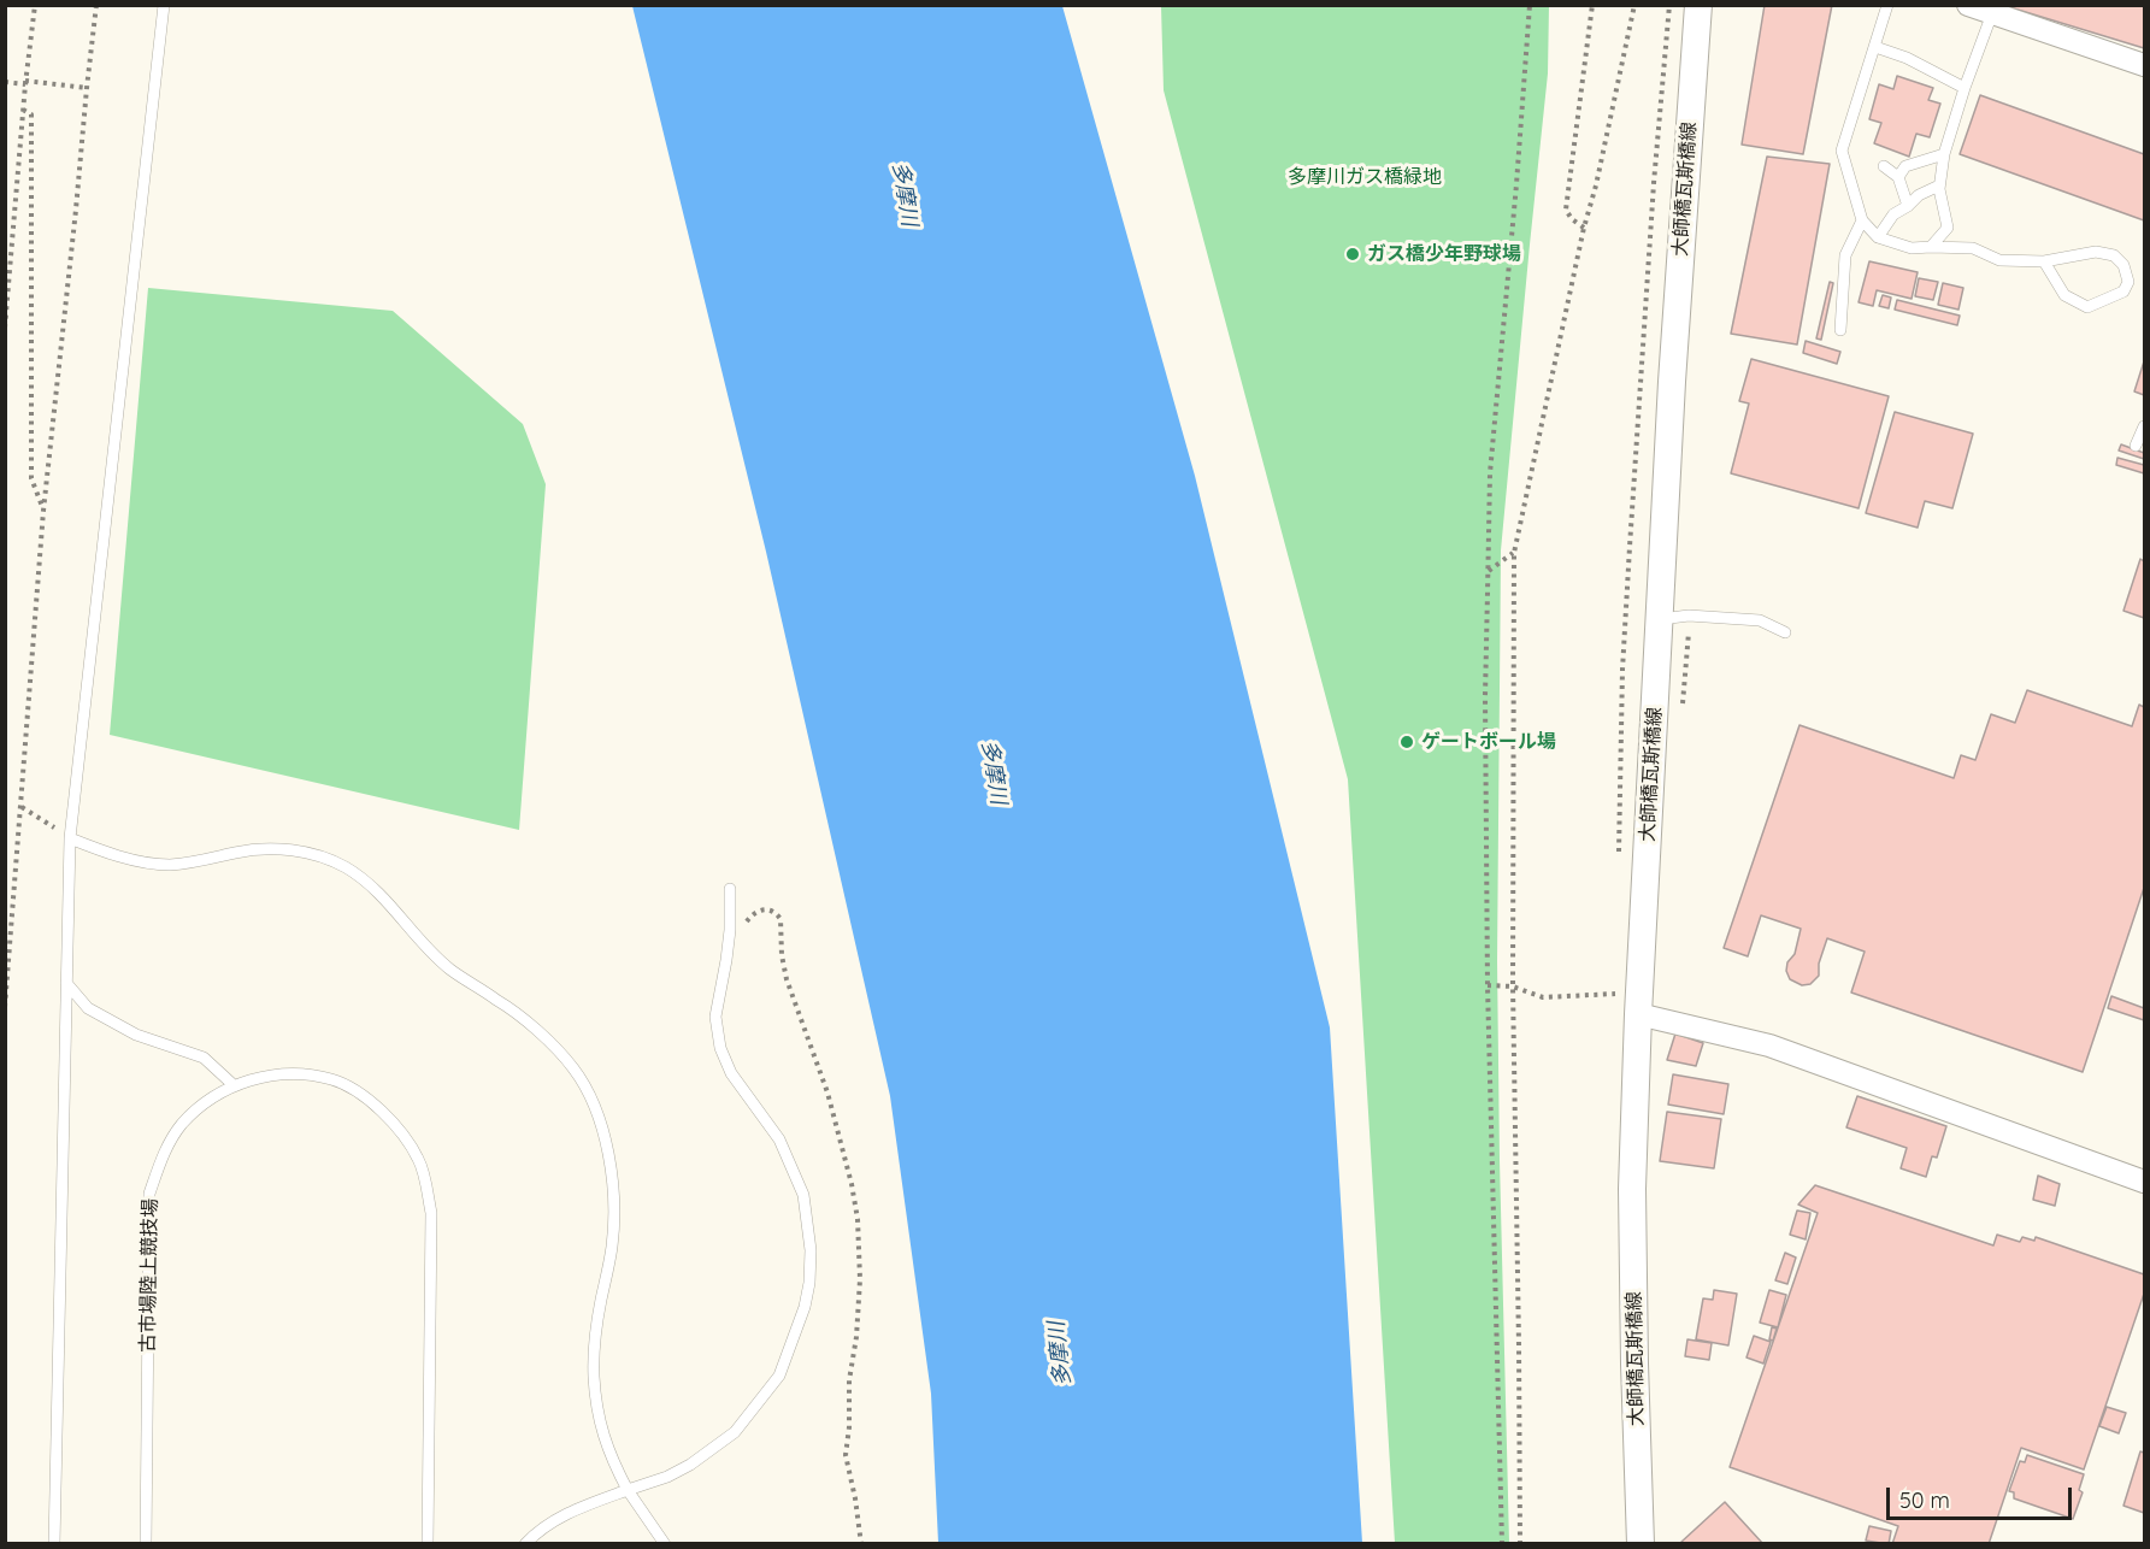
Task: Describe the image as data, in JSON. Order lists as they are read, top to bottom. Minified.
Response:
{"streets":{"street":["大師橋瓦斯橋線"],"lane":["古市場陸上競技場"]},"water":["多摩川"],"parks":["多摩川ガス橋緑地"],"places":["ガス橋少年野球場","ゲートボール場"],"scale_bar":"50 m"}
